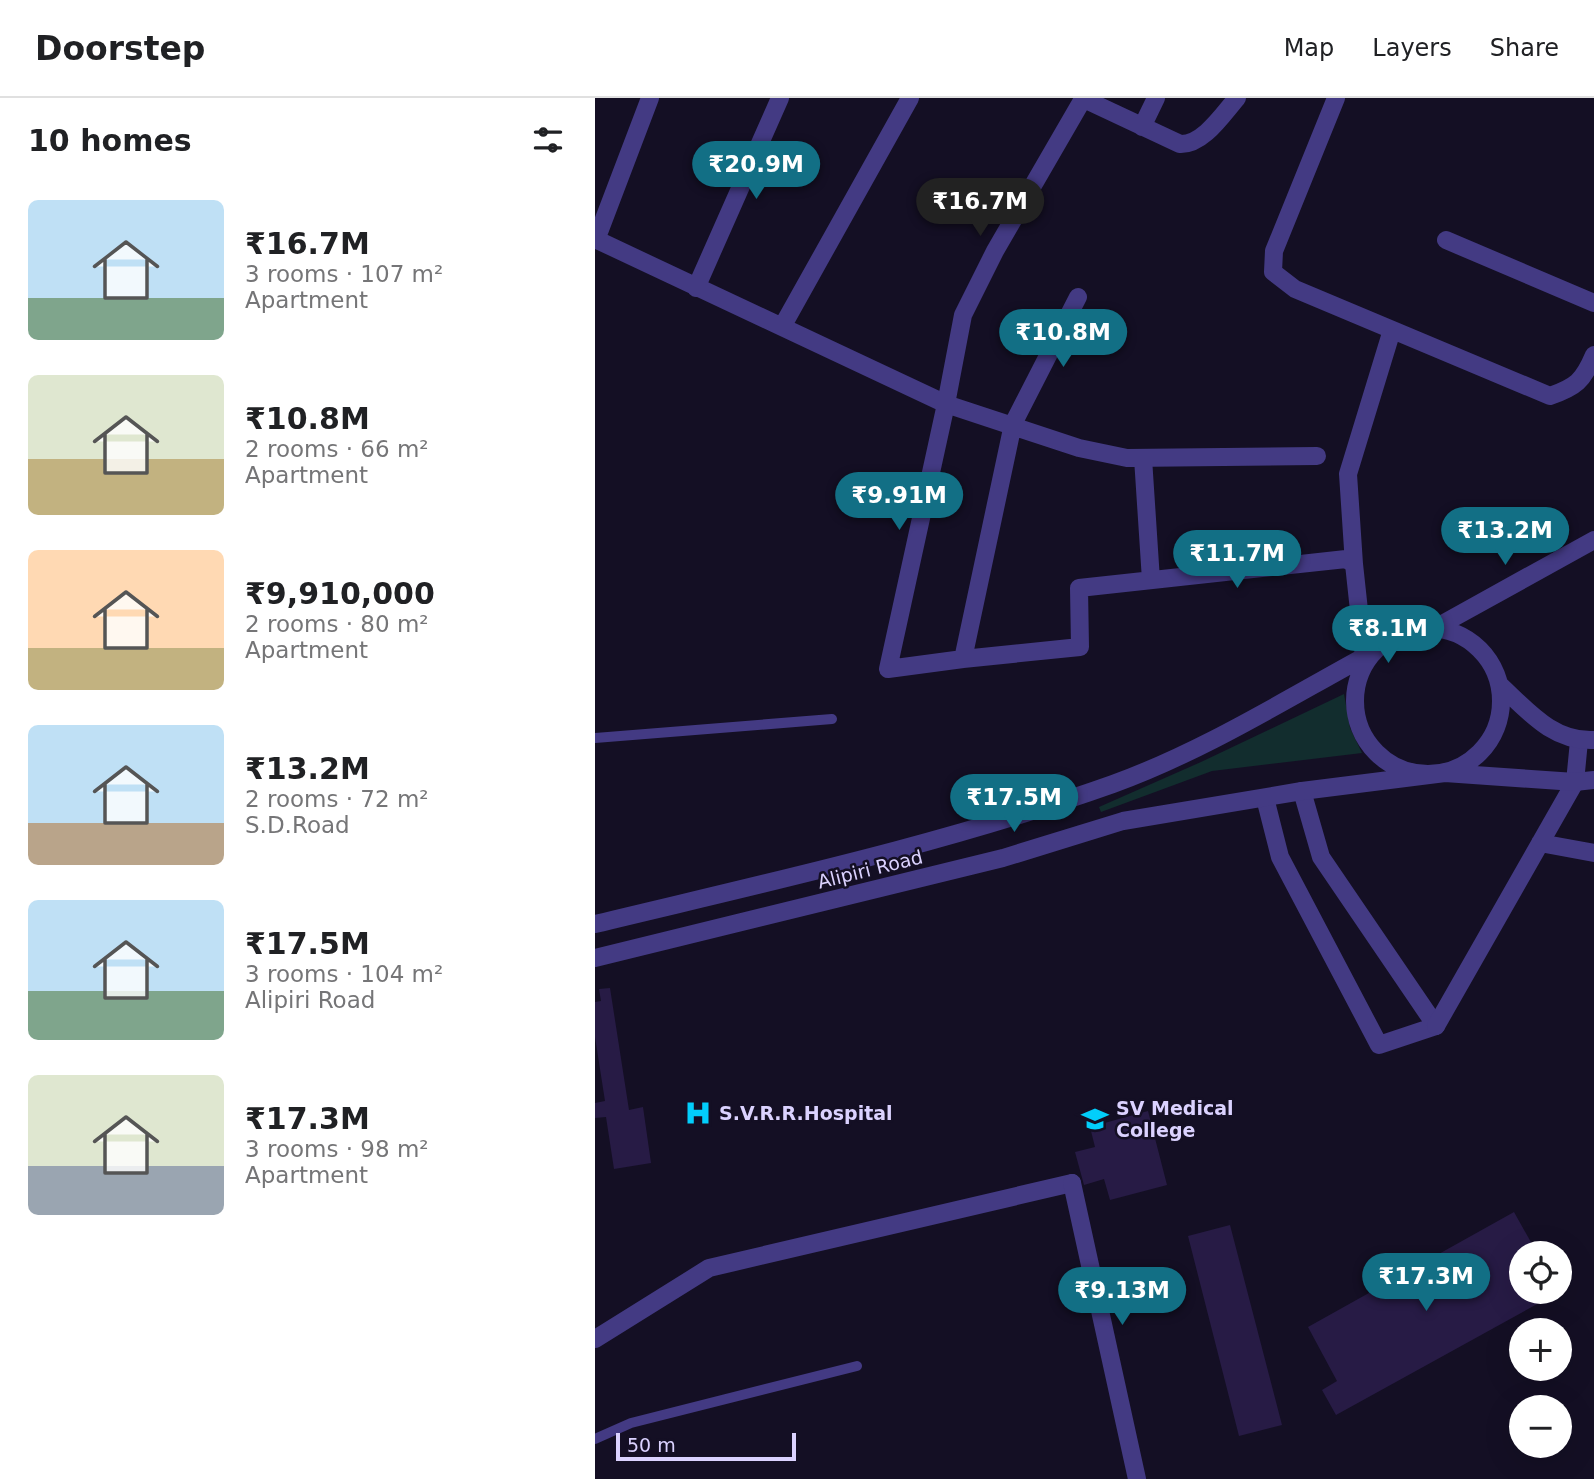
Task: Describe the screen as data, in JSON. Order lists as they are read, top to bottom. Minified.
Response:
{"streets":{"street":["Alipiri Road"]},"places":{"hospital":["S.V.R.R.Hospital"],"school or university":["SV Medical College"]},"scale_bar":"50 m","page":{"header":"Doorstep","nav":["Map","Layers","Share"],"heading":"10 homes","price":["₹20.9M","₹16.7M","₹10.8M","₹9.91M","₹13.2M","₹11.7M","₹8.1M","₹17.5M","₹17.3M","₹9.13M"],"list":[{"name":"₹16.7M","note":"3 rooms · 107 m² · Apartment"},{"name":"₹10.8M","note":"2 rooms · 66 m² · Apartment"},{"name":"₹9,910,000","note":"2 rooms · 80 m² · Apartment"},{"name":"₹13.2M","note":"2 rooms · 72 m² · S.D.Road"},{"name":"₹17.5M","note":"3 rooms · 104 m² · Alipiri Road"},{"name":"₹17.3M","note":"3 rooms · 98 m² · Apartment"}],"map_buttons":["+","−"],"scale":"50 m"}}
